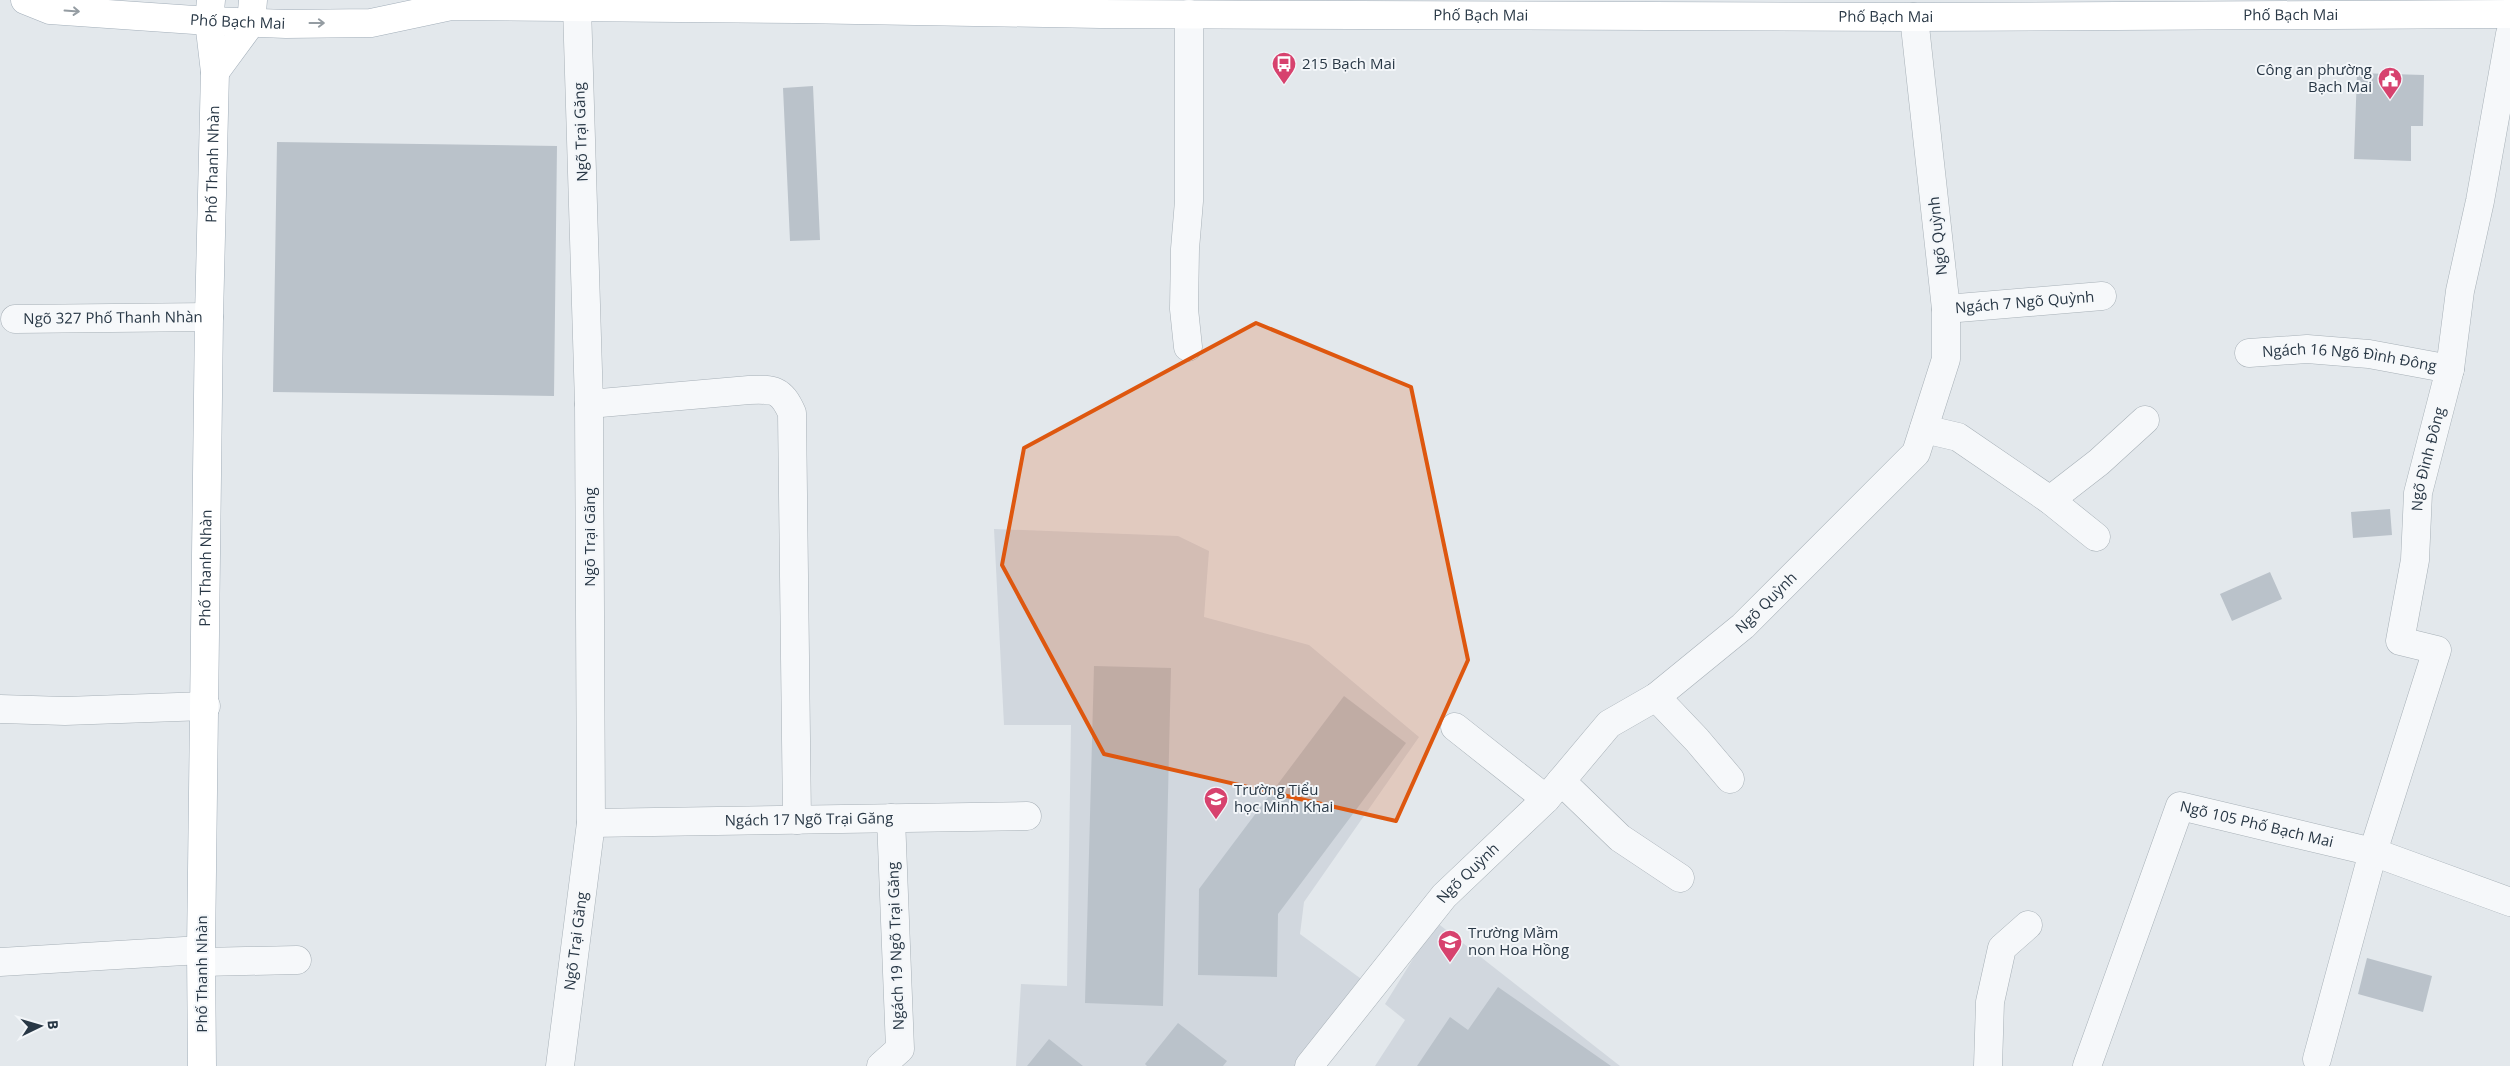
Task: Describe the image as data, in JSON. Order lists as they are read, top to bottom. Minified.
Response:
{"streets":{"main road":["Phố Bạch Mai","Phố Thanh Nhàn"],"street":["Ngõ Trại Găng","Ngõ Quỳnh","Ngách 7 Ngõ Quỳnh","Ngõ 327 Phố Thanh Nhàn","Ngách 16 Ngõ Đình Đông","Ngõ Đình Đông","Ngách 17 Ngõ Trại Găng","Ngõ 105 Phố Bạch Mai","Ngách 19 Ngõ Trại Găng"]},"crossings":[["Phố Bạch Mai","Ngõ Trại Găng"],["Phố Bạch Mai","Phố Thanh Nhàn"],["Phố Bạch Mai","Ngõ Quỳnh"],["Ngõ Trại Găng","Ngách 17 Ngõ Trại Găng"],["Phố Thanh Nhàn","Ngõ 327 Phố Thanh Nhàn"],["Ngõ Quỳnh","Ngách 7 Ngõ Quỳnh"],["Ngách 16 Ngõ Đình Đông","Ngõ Đình Đông"],["Ngõ Đình Đông","Ngõ 105 Phố Bạch Mai"],["Ngách 17 Ngõ Trại Găng","Ngách 19 Ngõ Trại Găng"]],"places":{"bus stop":["215 Bạch Mai"],"public building":["Công an phường Bạch Mai"],"school or university":["Trường Tiểu học Minh Khai","Trường Mầm non Hoa Hồng"]},"north":"right"}
